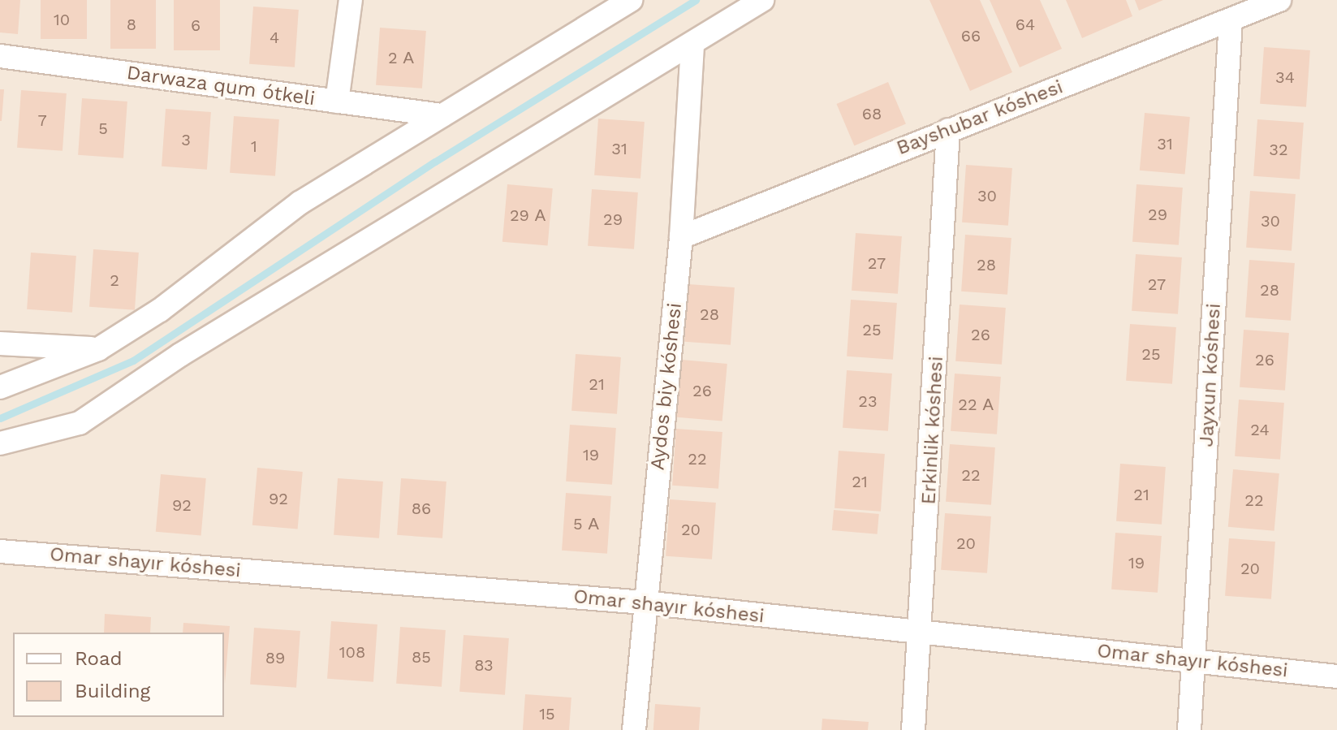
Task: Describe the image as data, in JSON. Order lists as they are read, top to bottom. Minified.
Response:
{"streets":{"street":["Darwaza qum ótkeli","Bayshubar kóshesi","Jayxun kóshesi","Aydos biy kóshesi","Erkinlik kóshesi","Omar shayır kóshesi"]},"crossings":[["Bayshubar kóshesi","Jayxun kóshesi"],["Bayshubar kóshesi","Aydos biy kóshesi"],["Bayshubar kóshesi","Erkinlik kóshesi"],["Jayxun kóshesi","Omar shayır kóshesi"],["Aydos biy kóshesi","Omar shayır kóshesi"],["Erkinlik kóshesi","Omar shayır kóshesi"]],"house_numbers":["10","8","64","6","66","4","2 А","34","68","7","5","3","31","1","31","32","30","29","29 А","29","30","27","28","2","27","28","28","25","26","25","26","21","26","23","22 А","24","19","22","22","21","21","92","22","92","86","5 А","20","20","19","20","108","85","89","83","15"],"legend":["Road","Building"]}
